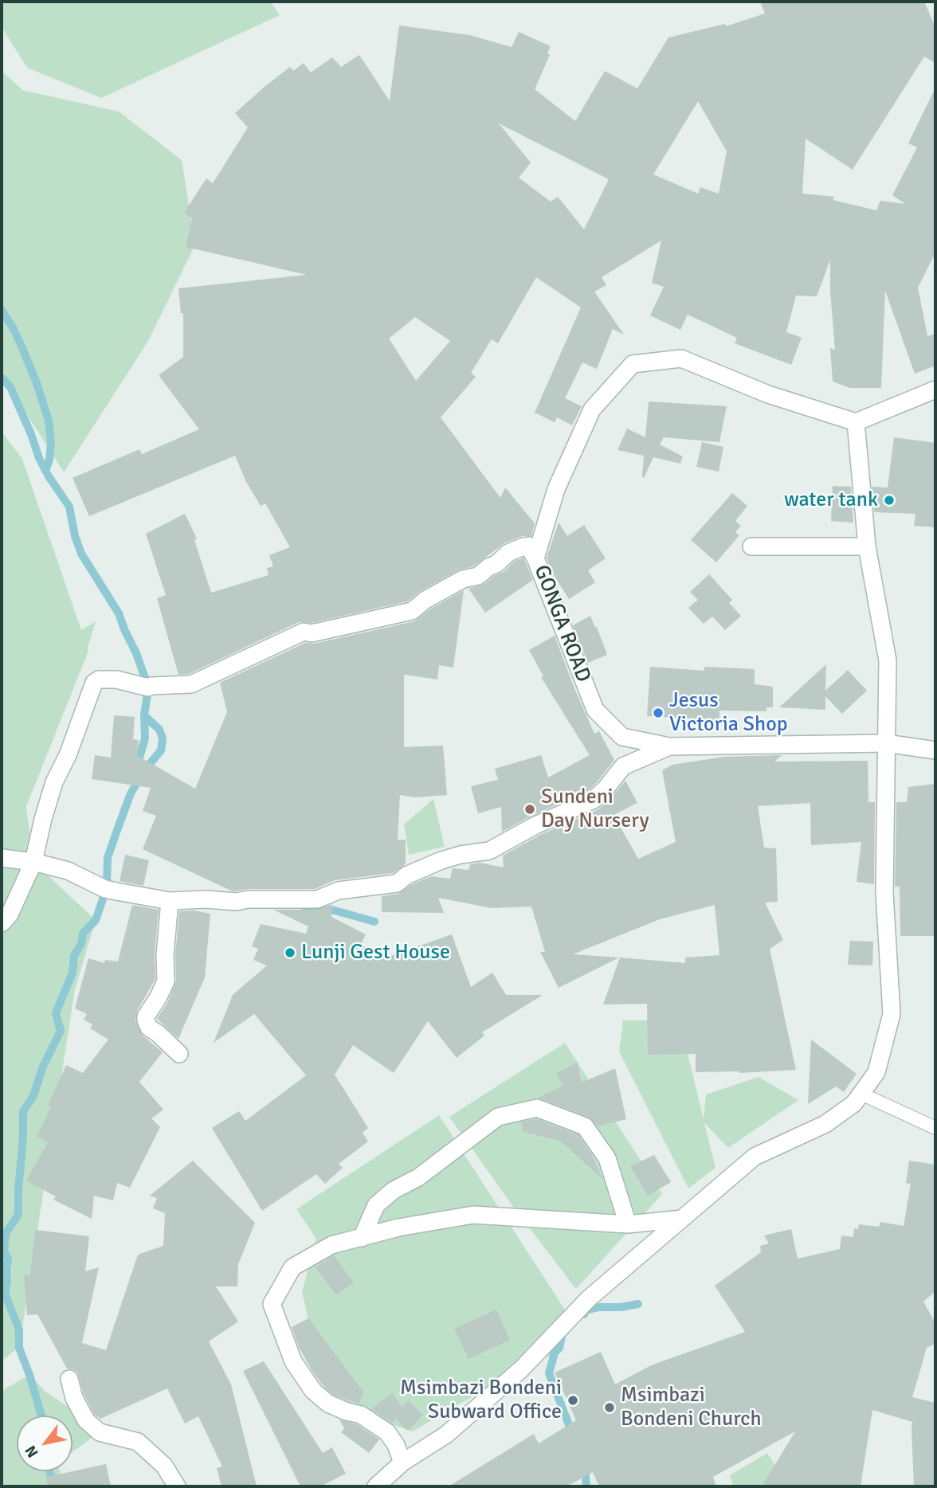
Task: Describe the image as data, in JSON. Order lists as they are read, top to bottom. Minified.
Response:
{"streets":{"street":["GONGA ROAD"]},"places":["water tank","Jesus Victoria Shop","Sundeni Day Nursery","Lunji Gest House","Msimbazi Bondeni Subward Office","Msimbazi Bondeni Church"],"north":"bottom left"}
